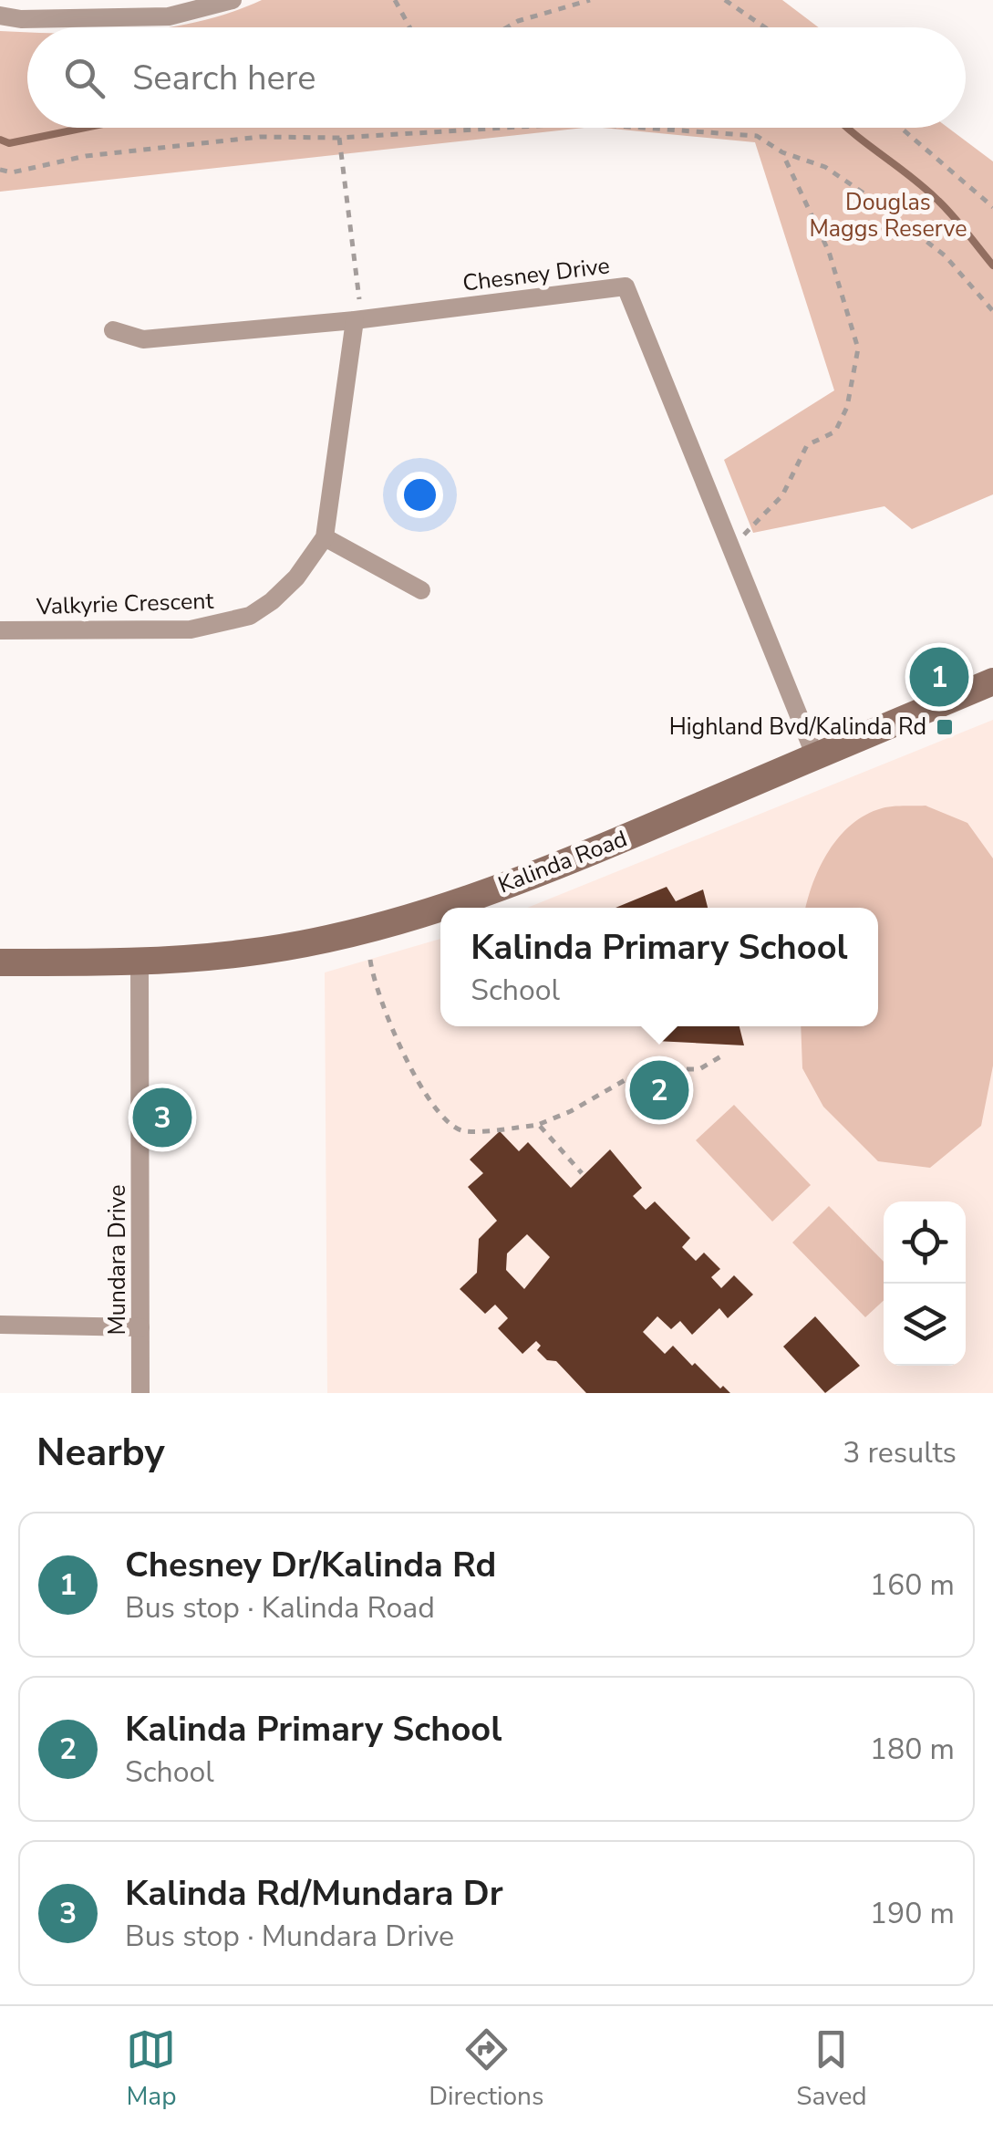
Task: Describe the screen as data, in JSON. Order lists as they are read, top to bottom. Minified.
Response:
{"streets":{"street":["Chesney Drive","Valkyrie Crescent","Kalinda Road","Mundara Drive"]},"crossings":[["Chesney Drive","Valkyrie Crescent"],["Chesney Drive","Kalinda Road"],["Kalinda Road","Mundara Drive"]],"parks":["Douglas Maggs Reserve"],"places":{"transit":["Highland Bvd/Kalinda Rd"]},"page":{"search":"Search here","pins":["1","2","3"],"popup":["Kalinda Primary School","School"],"heading":["Nearby","3 results"],"list":[{"mark":"1","name":"Chesney Dr/Kalinda Rd","note":"Bus stop · Kalinda Road","value":"160 m"},{"mark":"2","name":"Kalinda Primary School","note":"School","value":"180 m"},{"mark":"3","name":"Kalinda Rd/Mundara Dr","note":"Bus stop · Mundara Drive","value":"190 m"}],"nav":["Map","Directions","Saved"]}}
